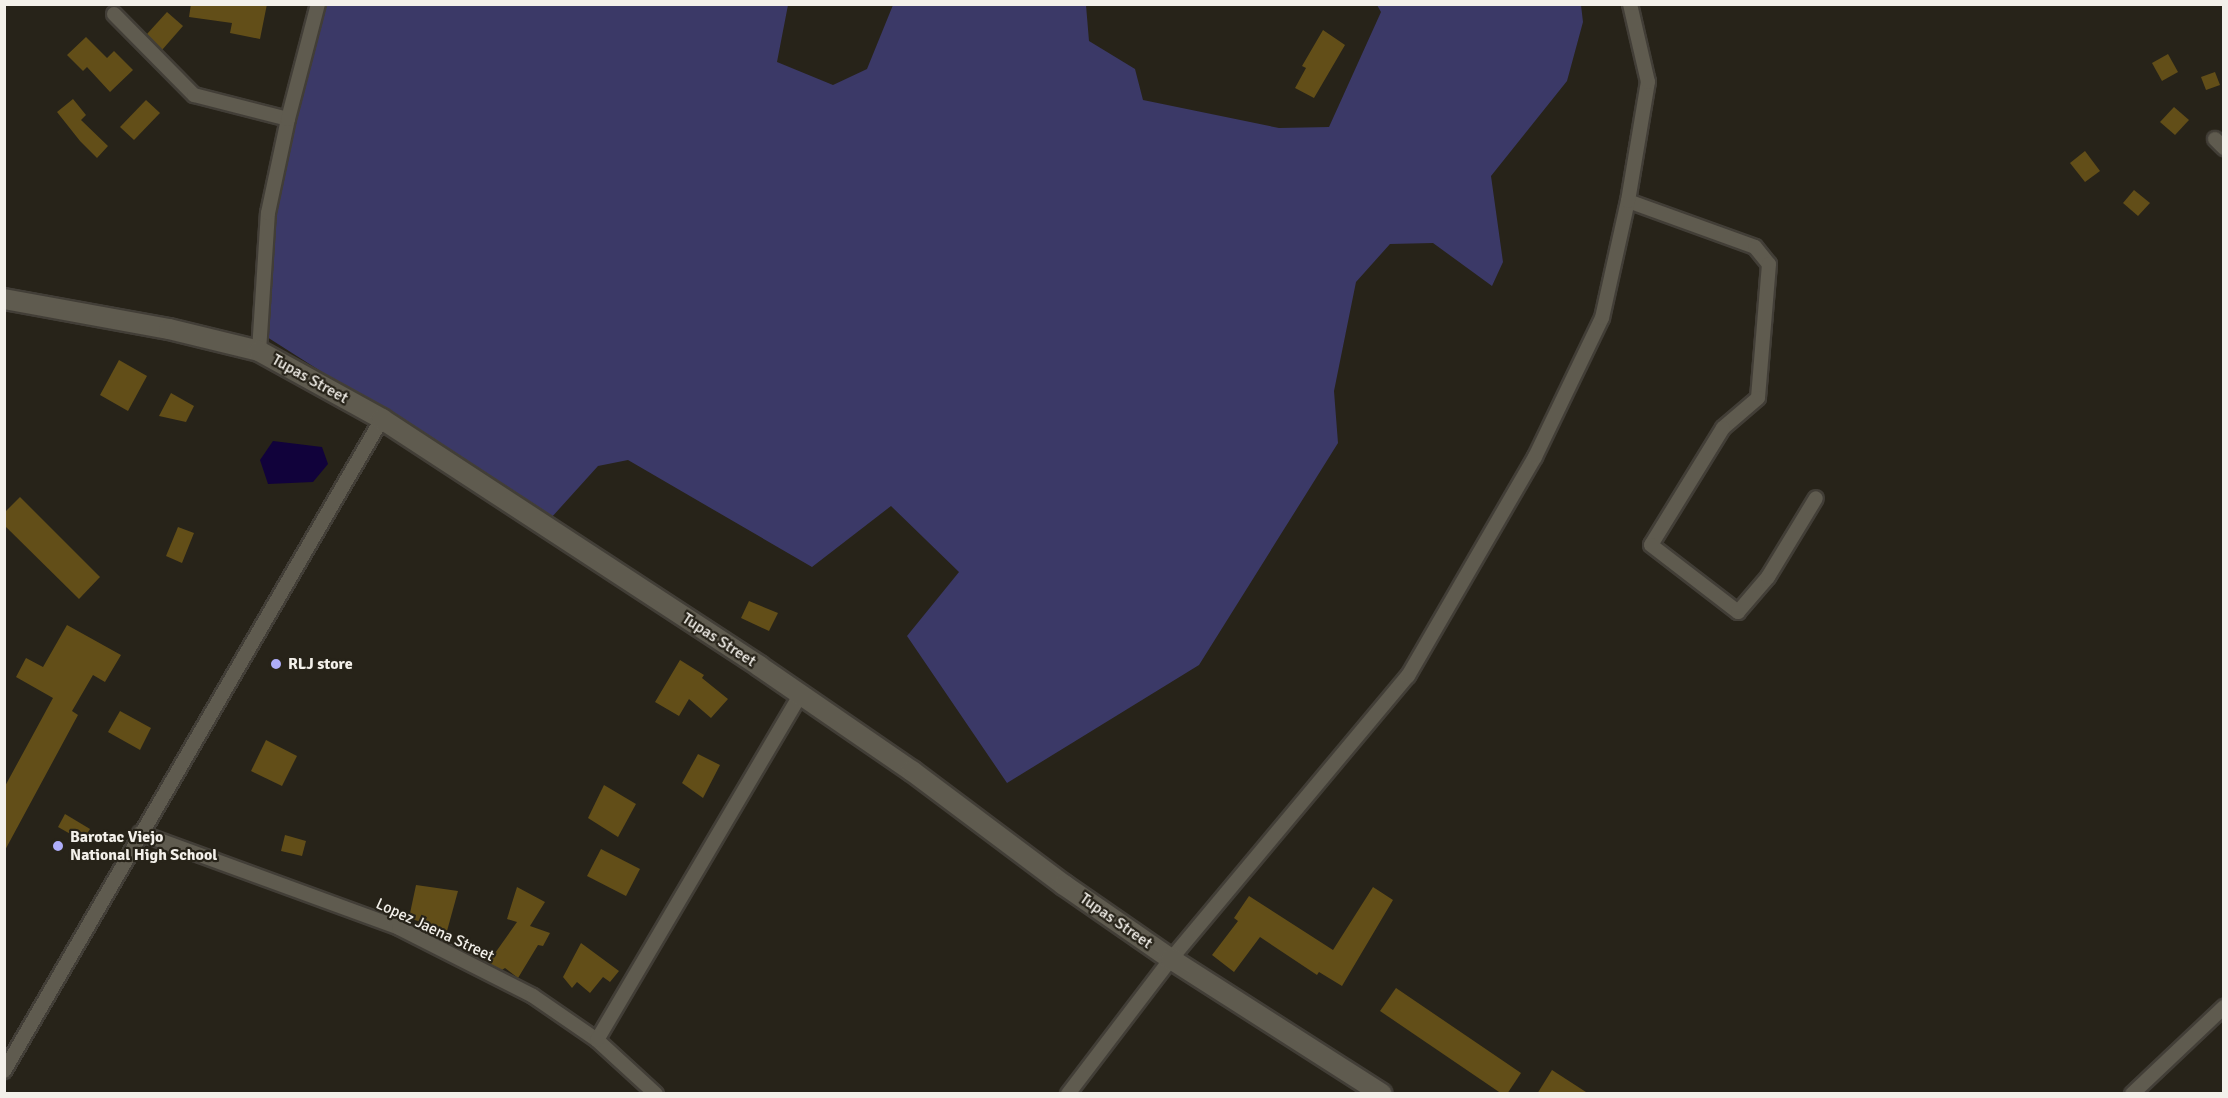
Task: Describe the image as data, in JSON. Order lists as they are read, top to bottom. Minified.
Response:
{"streets":{"street":["Tupas Street","Lopez Jaena Street"]},"places":["RLJ store","Barotac Viejo National High School"]}
